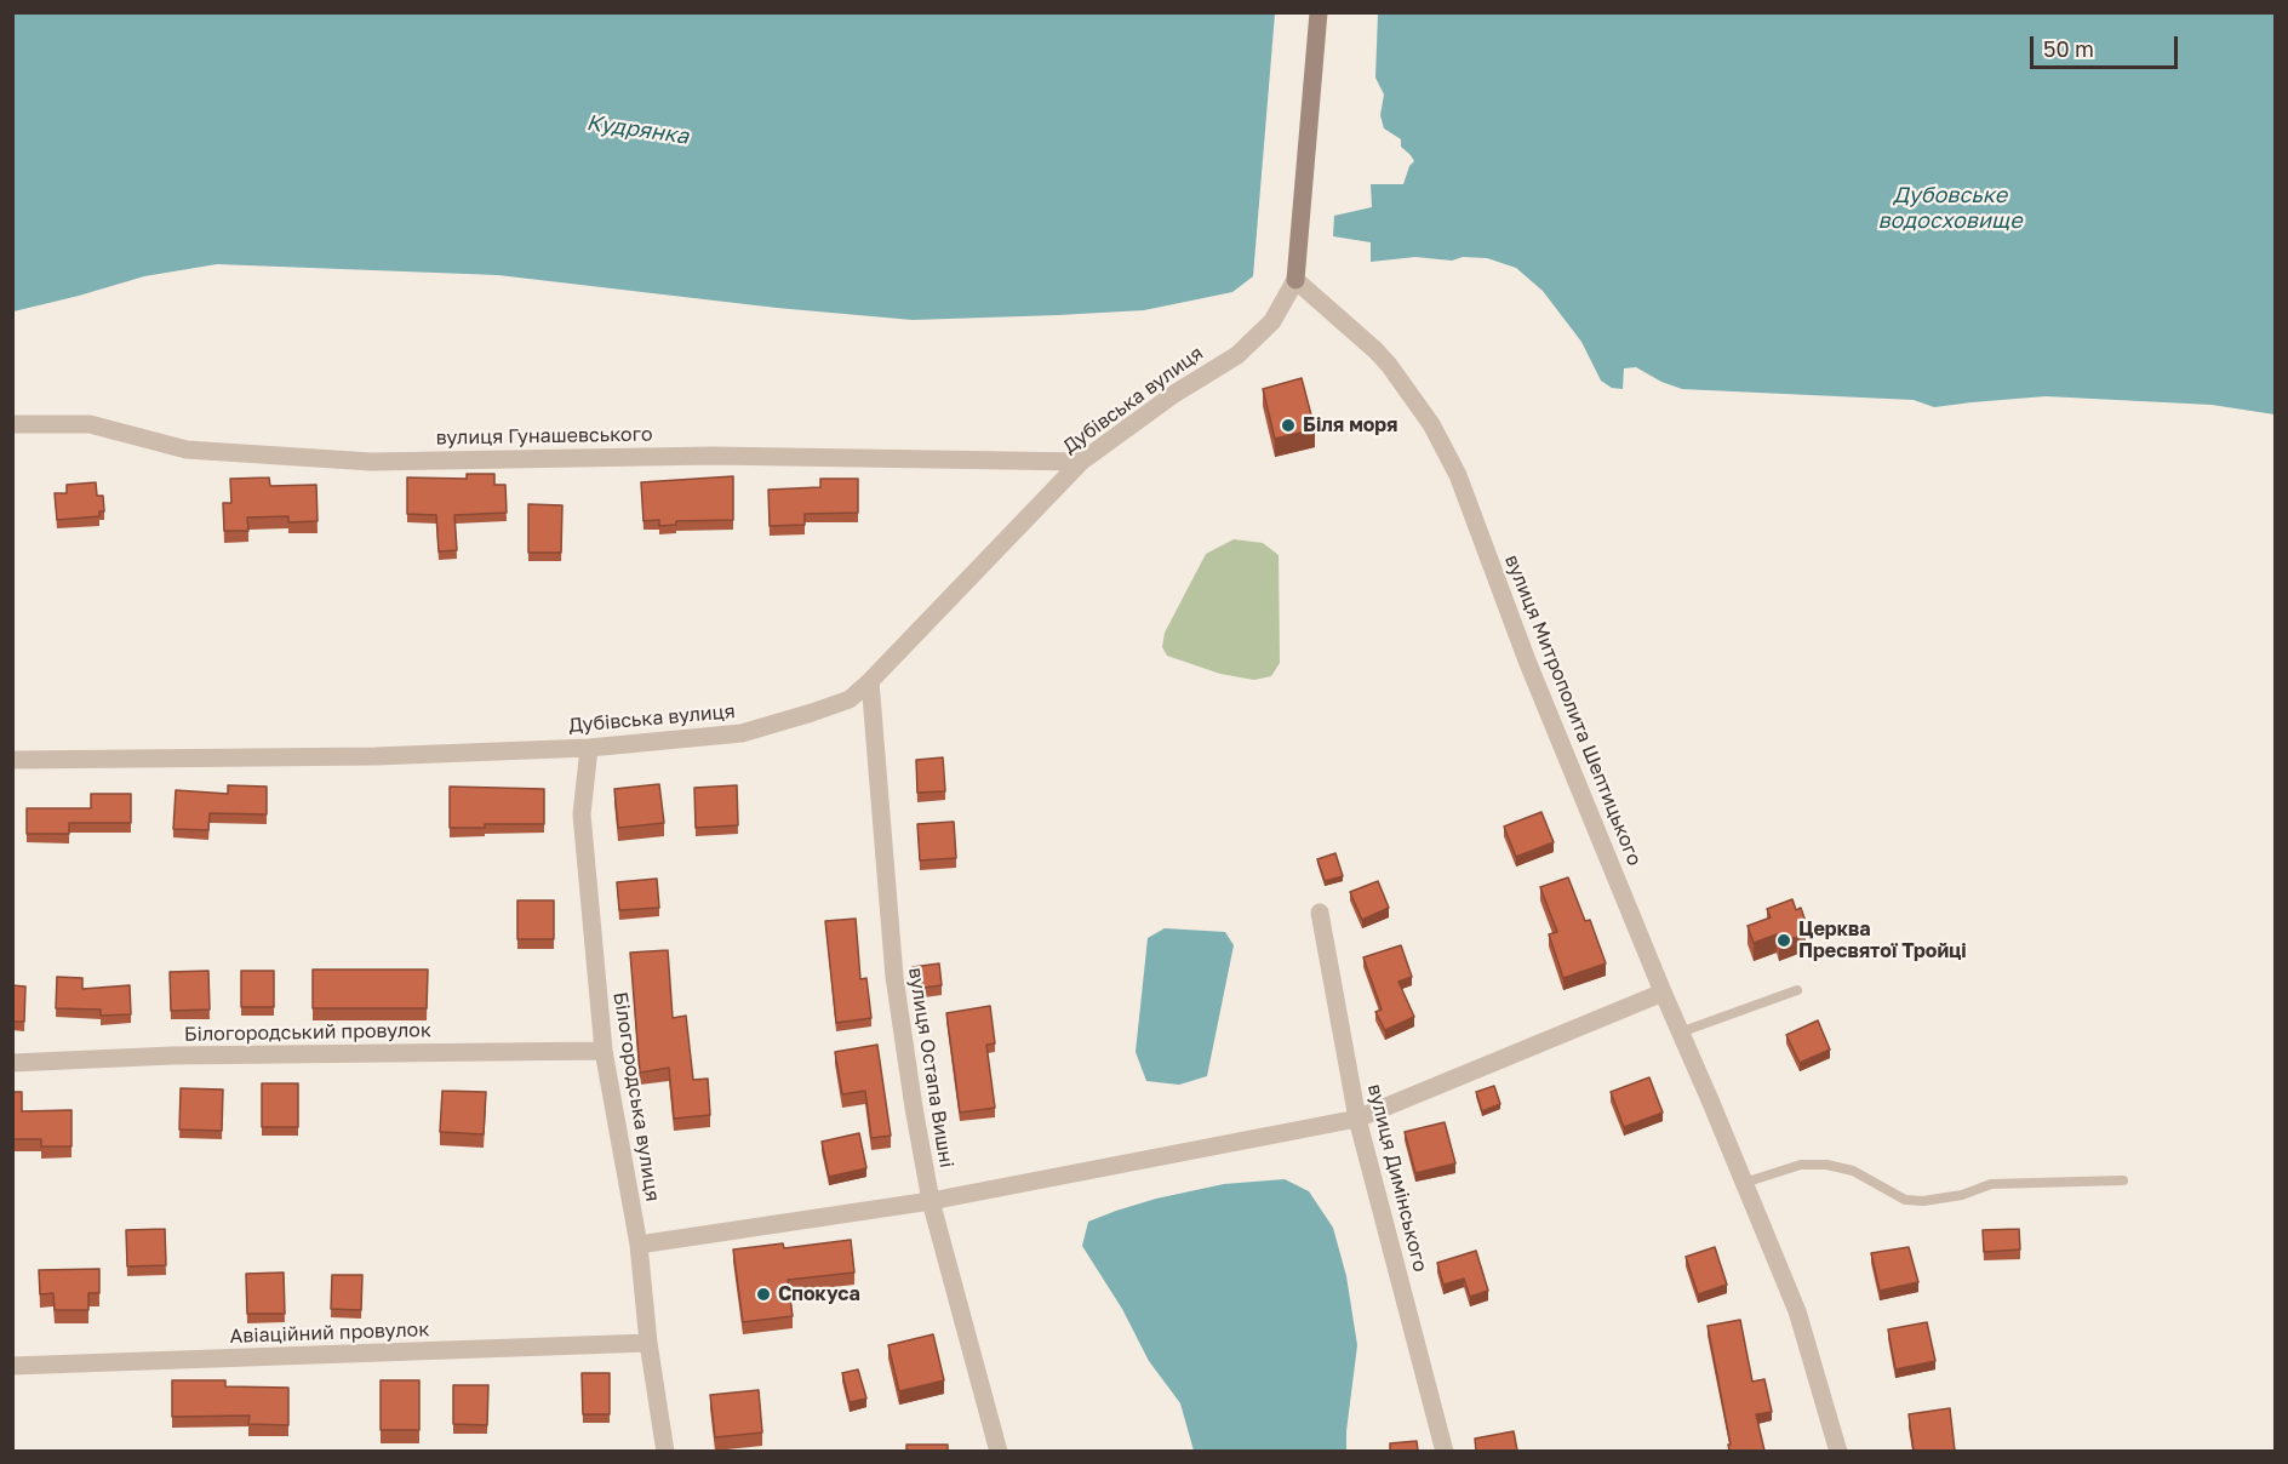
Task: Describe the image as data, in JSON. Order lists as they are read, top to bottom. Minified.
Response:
{"streets":{"street":["Дубівська вулиця","вулиця Гунашевського","вулиця Митрополита Шептицького","Білогородський провулок","вулиця Остапа Вишні","Білогородська вулиця","вулиця Димінського","Авіаційний провулок"]},"crossings":[["Дубівська вулиця","вулиця Гунашевського"],["Дубівська вулиця","вулиця Митрополита Шептицького"],["Дубівська вулиця","вулиця Остапа Вишні"],["Дубівська вулиця","Білогородська вулиця"],["Білогородський провулок","Білогородська вулиця"],["Білогородська вулиця","Авіаційний провулок"]],"water":["Кудрянка","Дубовське водосховище"],"places":["Біля моря","Церква Пресвятої Тройці","Спокуса"],"scale_bar":"50 m"}
